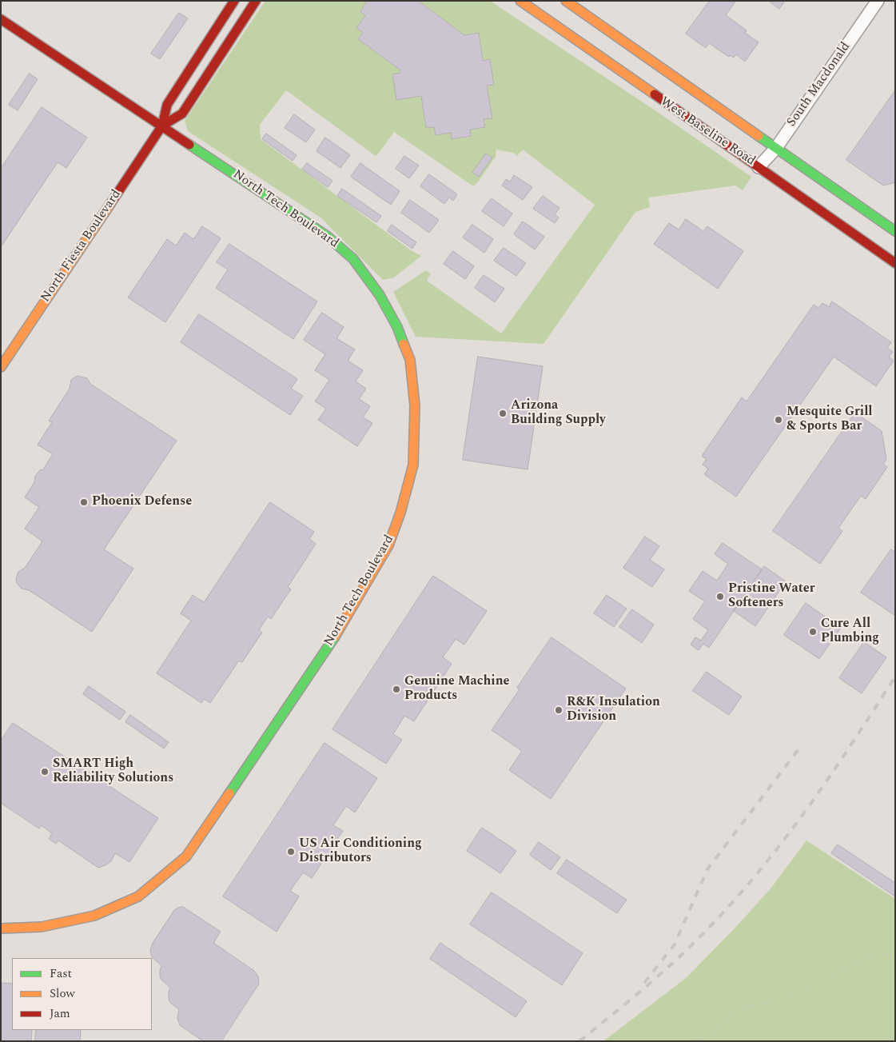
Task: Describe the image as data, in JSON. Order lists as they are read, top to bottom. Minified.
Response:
{"streets":{"street":["South Macdonald","West Baseline Road","North Tech Boulevard","North Fiesta Boulevard"]},"crossings":[["South Macdonald","West Baseline Road"],["North Tech Boulevard","North Fiesta Boulevard"]],"places":["Arizona Building Supply","Mesquite Grill & Sports Bar","Phoenix Defense","Pristine Water Softeners","Cure All Plumbing","Genuine Machine Products","R&K Insulation Division","SMART High Reliability Solutions","US Air Conditioning Distributors"],"legend":["Fast","Slow","Jam"]}
